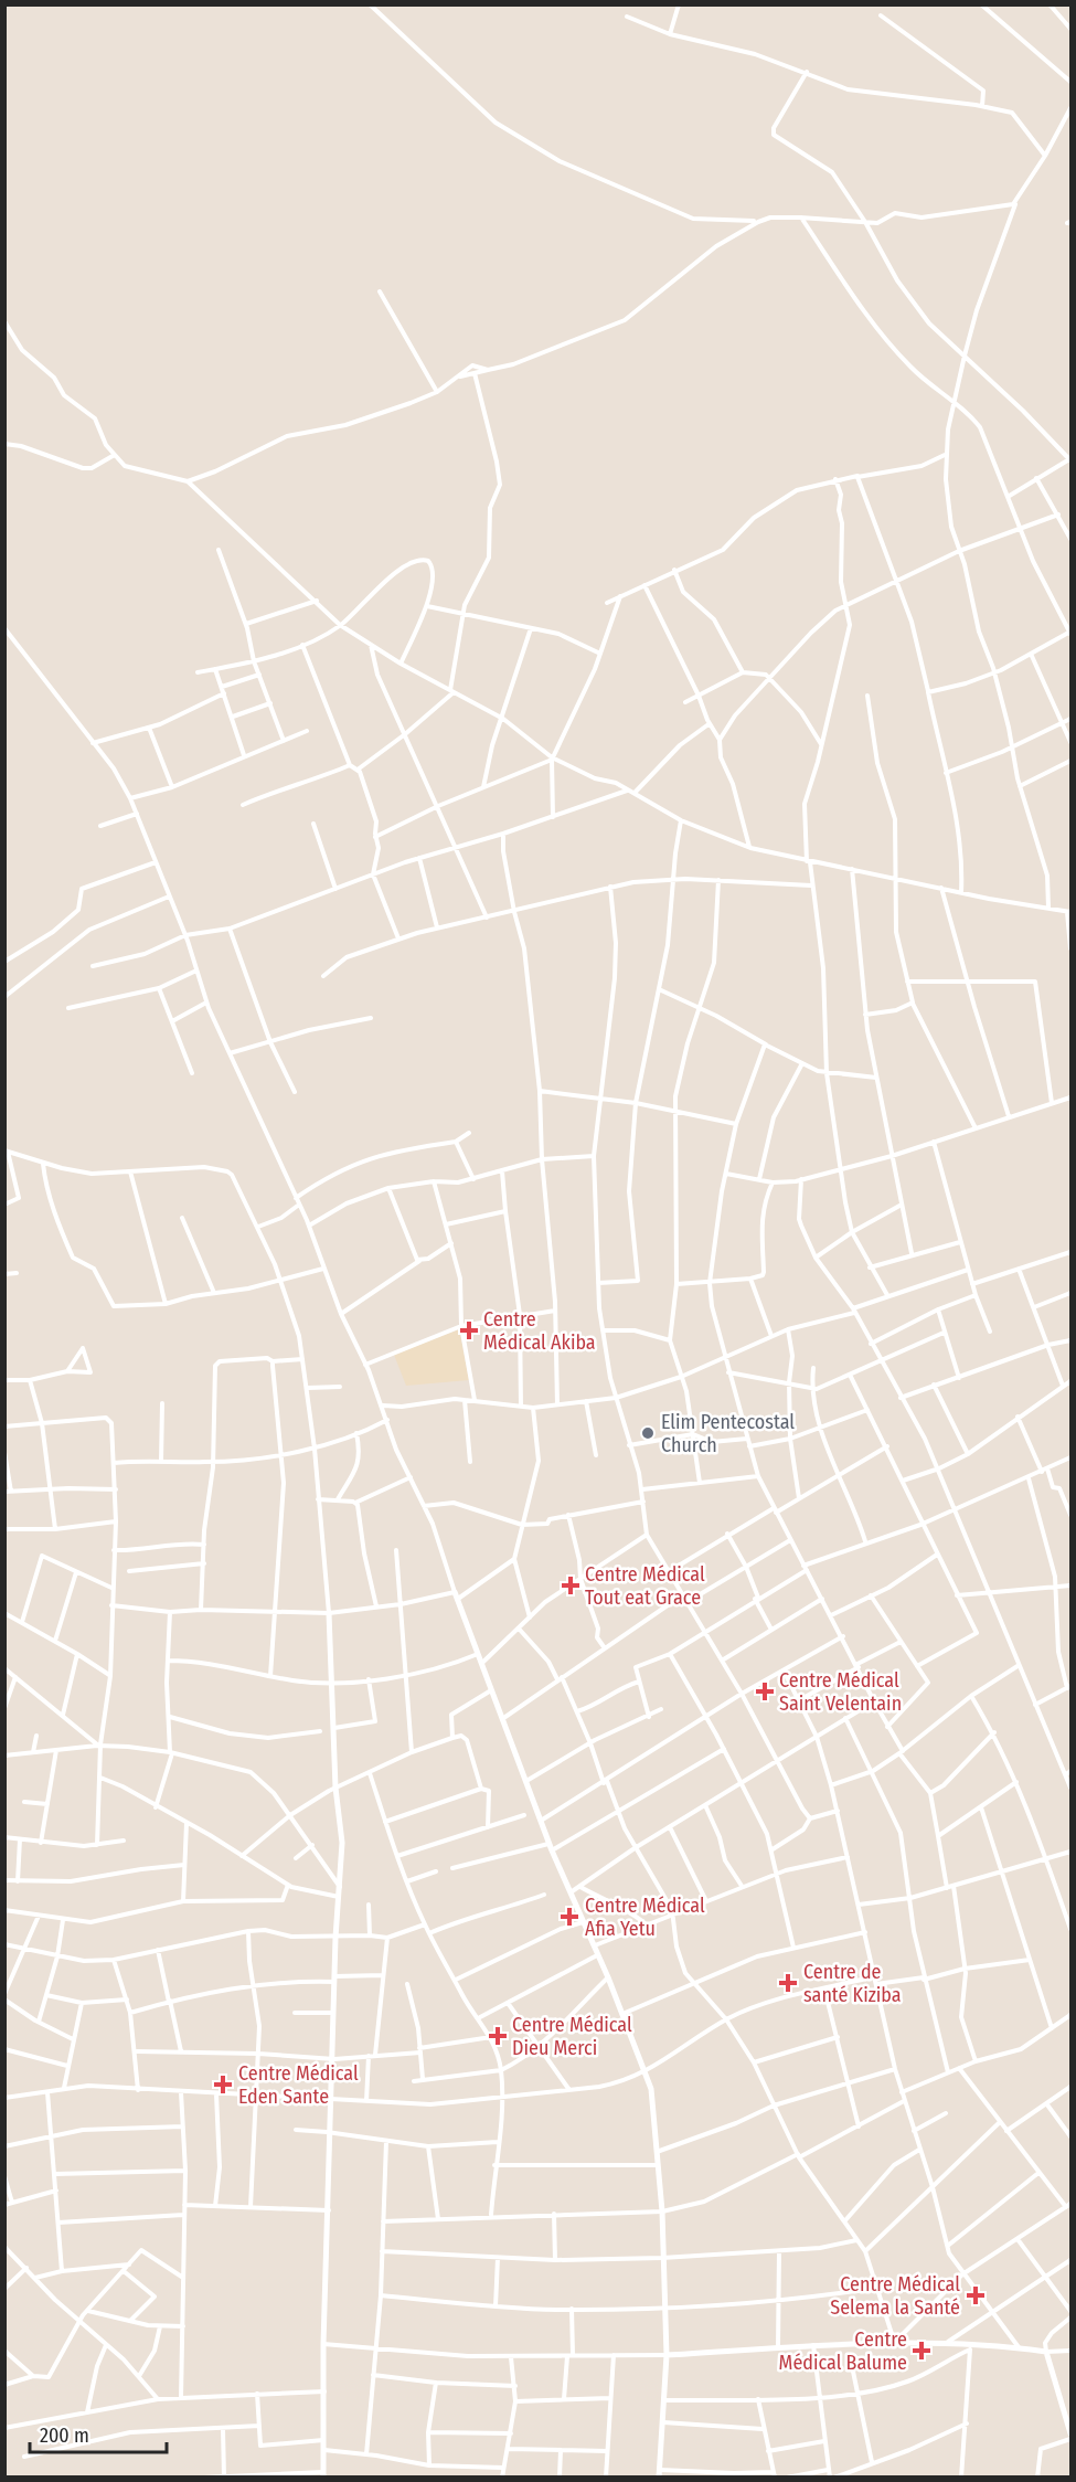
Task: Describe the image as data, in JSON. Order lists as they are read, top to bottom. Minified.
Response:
{"places":{"health":["Centre Médical Akiba","Centre Médical Tout eat Grace","Centre Médical Saint Velentain","Centre Médical Afia Yetu","Centre de santé Kiziba","Centre Médical Dieu Merci","Centre Médical Eden Sante","Centre Médical Selema la Santé","Centre Médical Balume"],"other":["Elim Pentecostal Church"]},"scale_bar":"200 m"}
